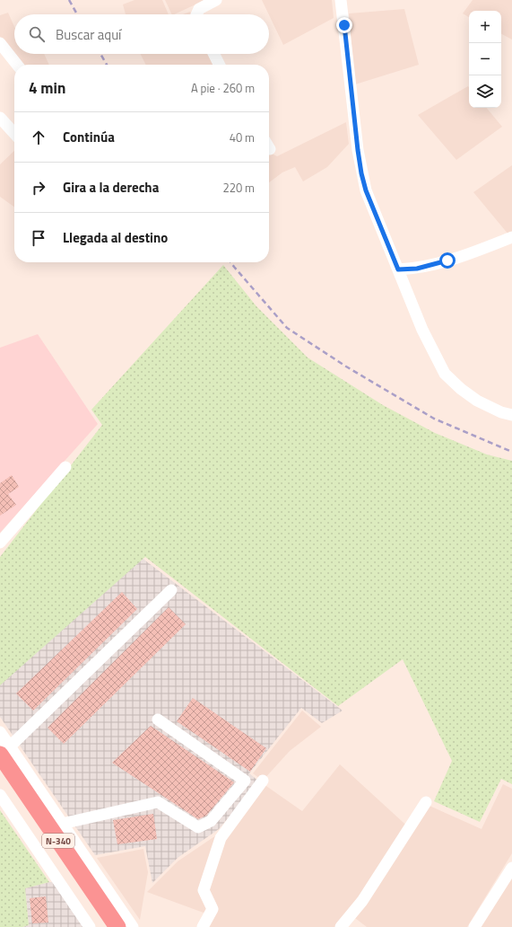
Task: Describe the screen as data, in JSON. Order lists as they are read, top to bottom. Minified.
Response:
{"streets":{"highway":["N-340"]},"page":{"map_buttons":["+","−"],"search":"Buscar aquí","heading":["4 min","A pie · 260 m"],"list":[["Continúa","40 m"],["Gira a la derecha","220 m"],"Llegada al destino"]}}
